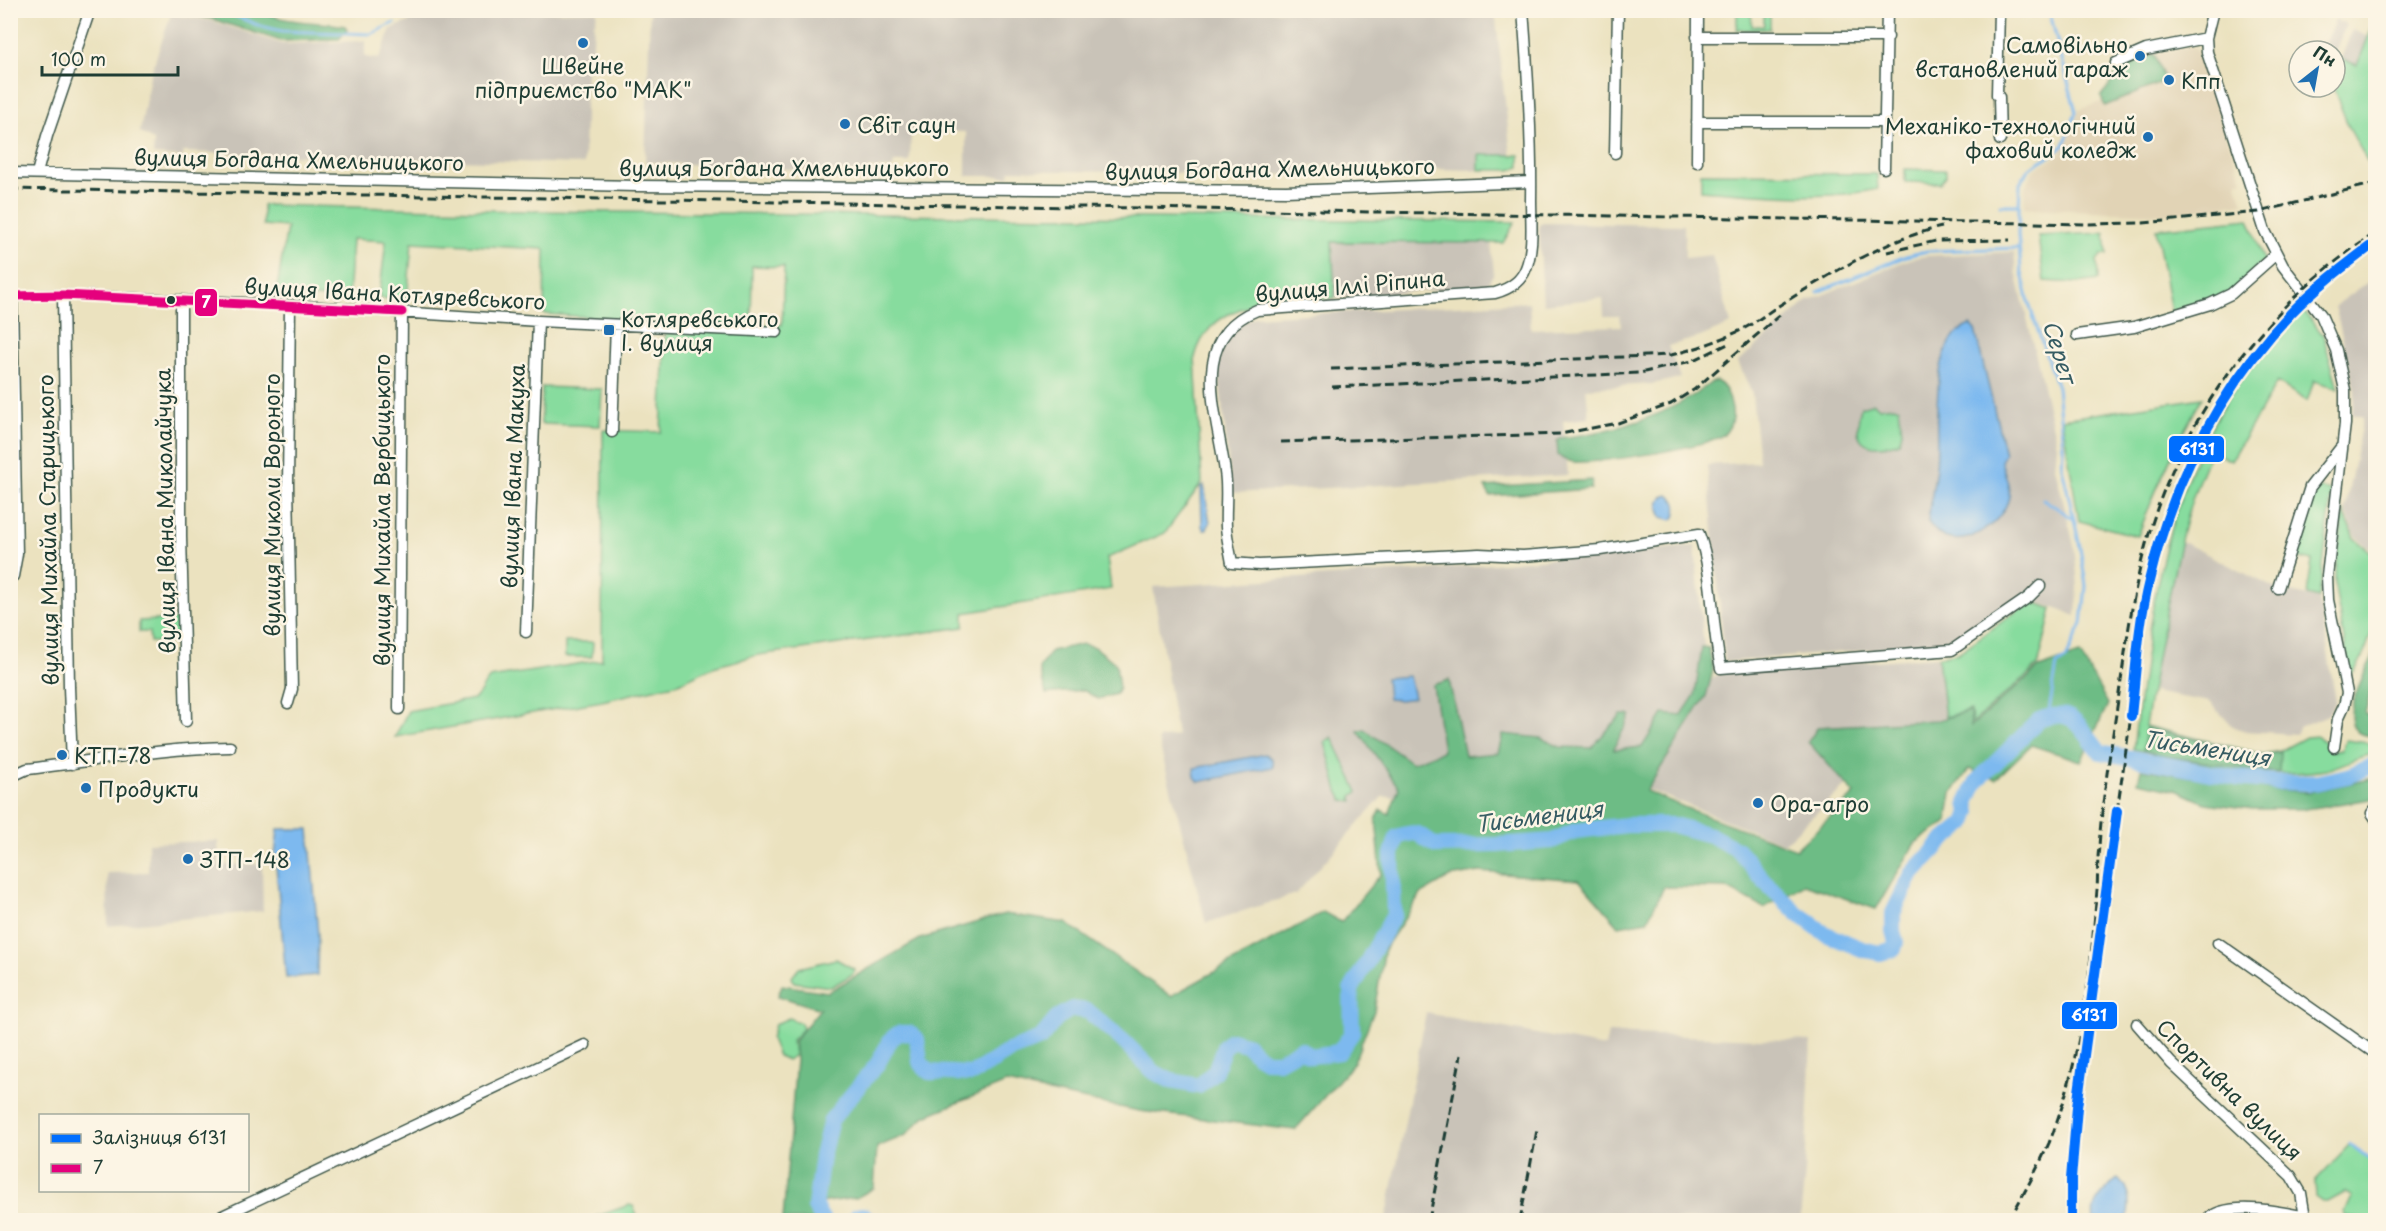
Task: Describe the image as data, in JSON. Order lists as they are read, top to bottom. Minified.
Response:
{"streets":{"street":["вулиця Богдана Хмельницького","вулиця Іллі Ріпина","вулиця Івана Котляревського","вулиця Івана Макуха","вулиця Миколи Вороного","вулиця Михайла Вербицького","вулиця Івана Миколайчука","вулиця Михайла Старицького","Спортивна вулиця"]},"crossings":[["вулиця Богдана Хмельницького","вулиця Іллі Ріпина"],["вулиця Івана Котляревського","вулиця Івана Макуха"],["вулиця Івана Котляревського","вулиця Миколи Вороного"],["вулиця Івана Котляревського","вулиця Михайла Вербицького"],["вулиця Івана Котляревського","вулиця Івана Миколайчука"],["вулиця Івана Котляревського","вулиця Михайла Старицького"]],"water":["Серет","Тисьмениця"],"places":{"other":["Швейне підприємство \"МАК\"","Самовільно встановлений гараж","Кпп","Світ саун","Механіко-технологічний фаховий коледж","КТП-78","Продукти","Ора-агро","ЗТП-148"],"transit":["Котляревського І. вулиця"]},"lines":["rail line 6131","transit line 7"],"legend":["Залізниця 6131","7"],"scale_bar":"100 m","north":"top right"}
